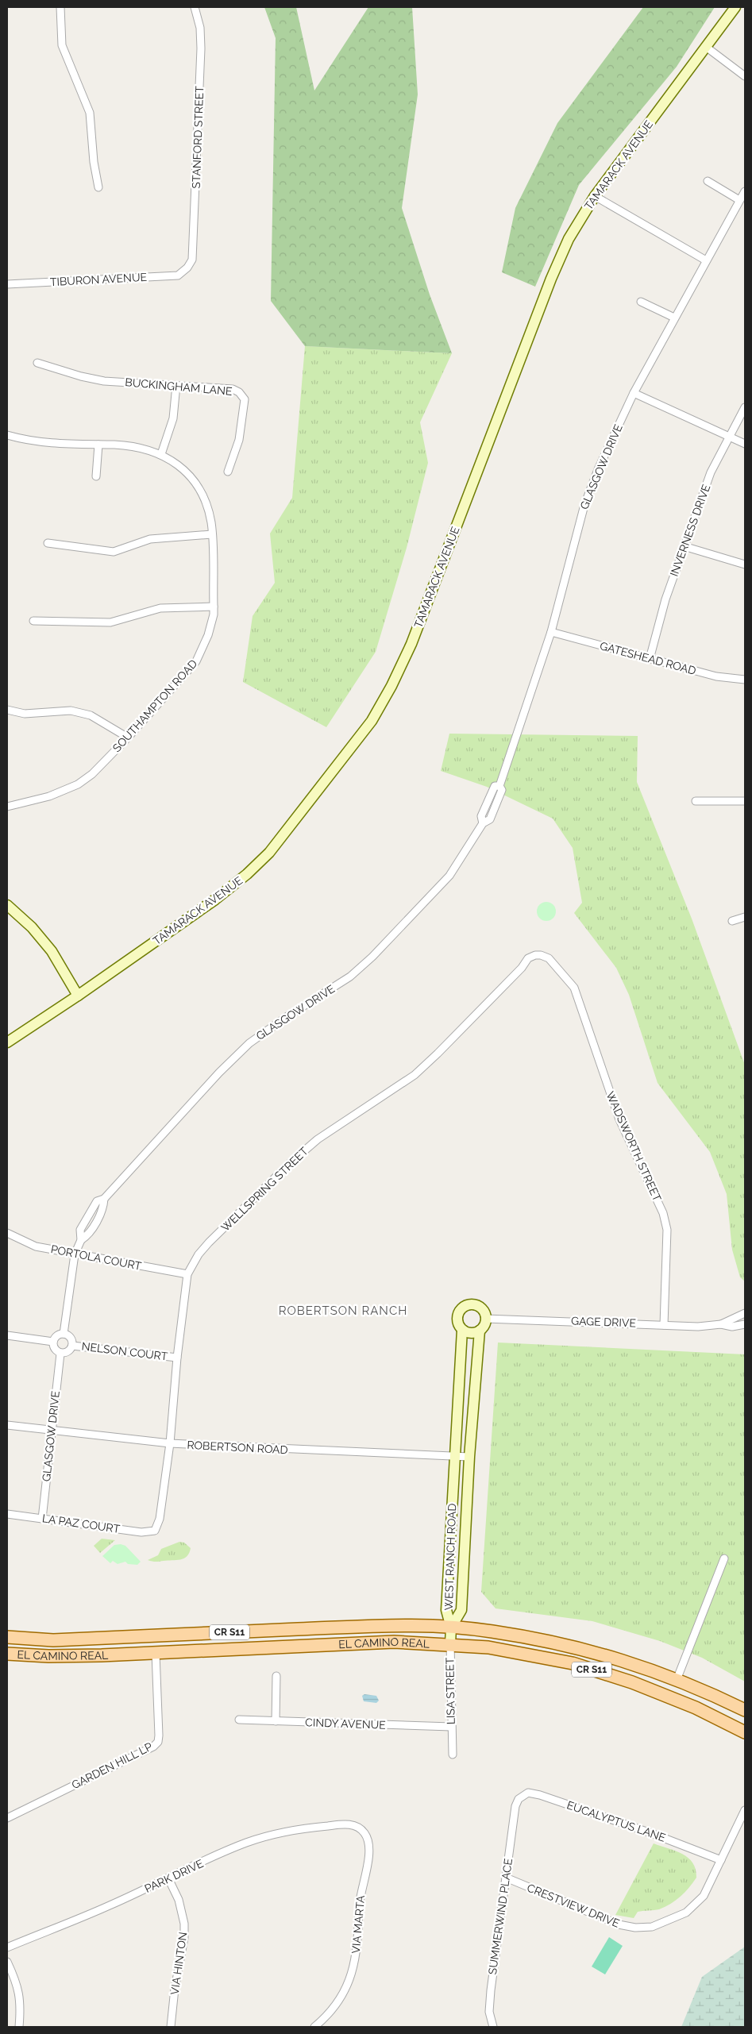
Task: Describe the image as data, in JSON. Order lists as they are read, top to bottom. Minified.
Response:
{"streets":{"main road":["TAMARACK AVENUE","WEST RANCH ROAD","CR S11","EL CAMINO REAL","LISA STREET"],"street":["STANFORD STREET","TIBURON AVENUE","BUCKINGHAM LANE","GLASGOW DRIVE","INVERNESS DRIVE","GATESHEAD ROAD","SOUTHAMPTON ROAD","WADSWORTH STREET","WELLSPRING STREET","PORTOLA COURT","GAGE DRIVE","NELSON COURT","ROBERTSON ROAD","LA PAZ COURT","CINDY AVENUE","GARDEN HILL LP","EUCALYPTUS LANE","PARK DRIVE","CRESTVIEW DRIVE","SUMMERWIND PLACE","VIA MARTA","VIA HINTON"]},"crossings":[["STANFORD STREET","TIBURON AVENUE"],["GLASGOW DRIVE","GATESHEAD ROAD"],["GLASGOW DRIVE","PORTOLA COURT"],["GLASGOW DRIVE","NELSON COURT"],["GLASGOW DRIVE","ROBERTSON ROAD"],["GLASGOW DRIVE","LA PAZ COURT"],["INVERNESS DRIVE","GATESHEAD ROAD"],["WADSWORTH STREET","WELLSPRING STREET"],["WADSWORTH STREET","GAGE DRIVE"],["WELLSPRING STREET","PORTOLA COURT"],["WELLSPRING STREET","NELSON COURT"],["WELLSPRING STREET","ROBERTSON ROAD"],["WELLSPRING STREET","LA PAZ COURT"],["GAGE DRIVE","WEST RANCH ROAD"],["ROBERTSON ROAD","WEST RANCH ROAD"],["WEST RANCH ROAD","EL CAMINO REAL"],["WEST RANCH ROAD","LISA STREET"],["EL CAMINO REAL","LISA STREET"],["EL CAMINO REAL","GARDEN HILL LP"],["LISA STREET","CINDY AVENUE"],["EUCALYPTUS LANE","CRESTVIEW DRIVE"],["EUCALYPTUS LANE","SUMMERWIND PLACE"],["PARK DRIVE","VIA MARTA"],["PARK DRIVE","VIA HINTON"],["CRESTVIEW DRIVE","SUMMERWIND PLACE"]],"districts":["ROBERTSON RANCH"]}
